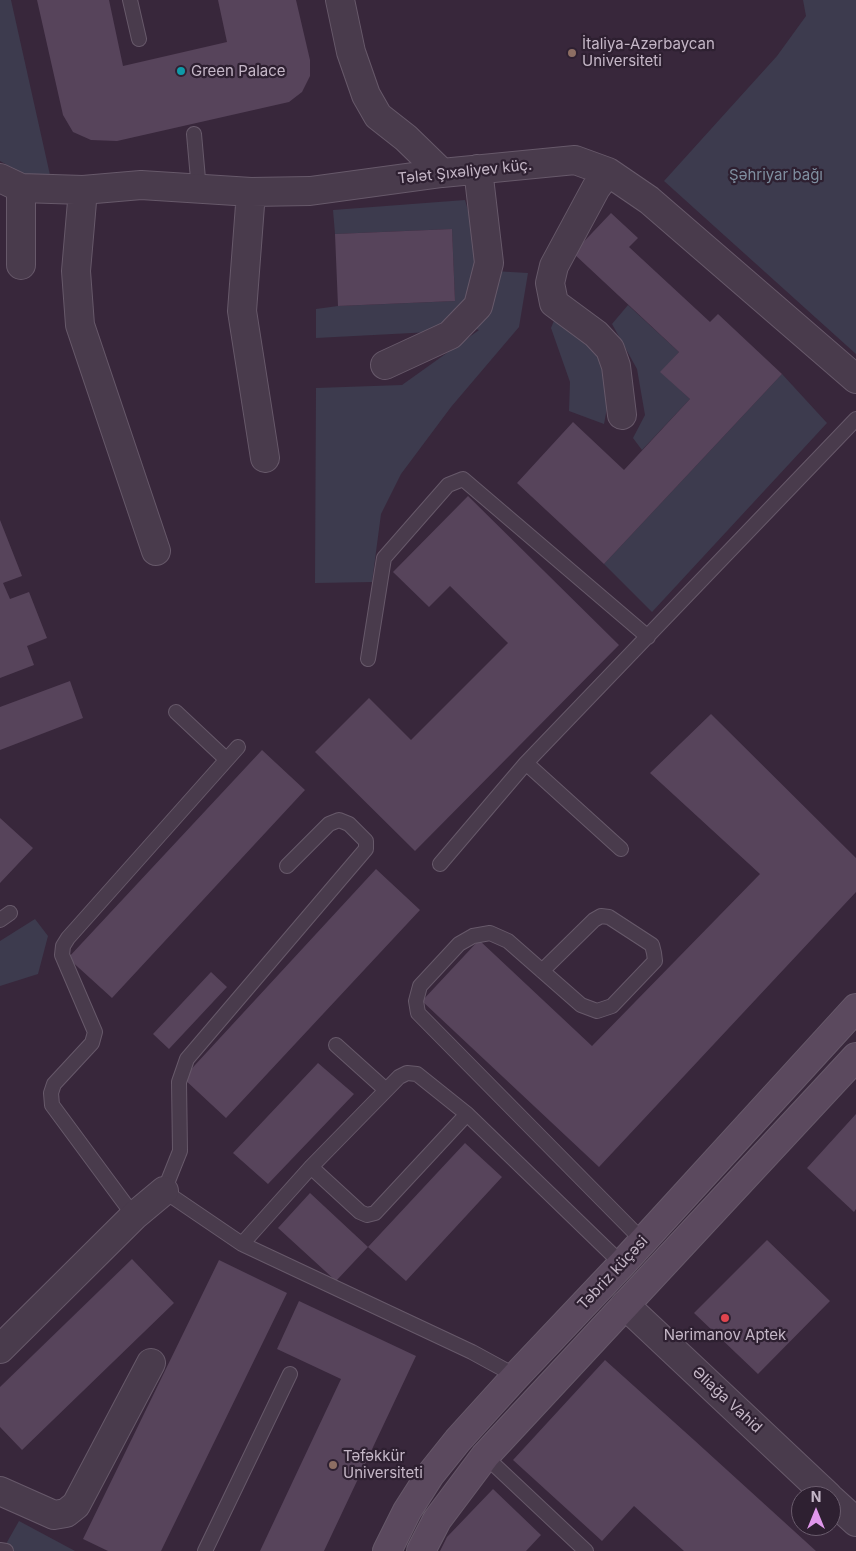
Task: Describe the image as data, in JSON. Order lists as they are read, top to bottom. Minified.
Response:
{"streets":{"main road":["Təbriz küçəsi"],"street":["Tələt Şıxəliyev küç.","Əliağa Vahid"]},"crossings":[["Təbriz küçəsi","Əliağa Vahid"]],"parks":["Şəhriyar bağı"],"places":["İtaliya-Azərbaycan Universiteti","Green Palace","Nərimanov Aptek","Təfəkkür Universiteti"],"north":"top"}
